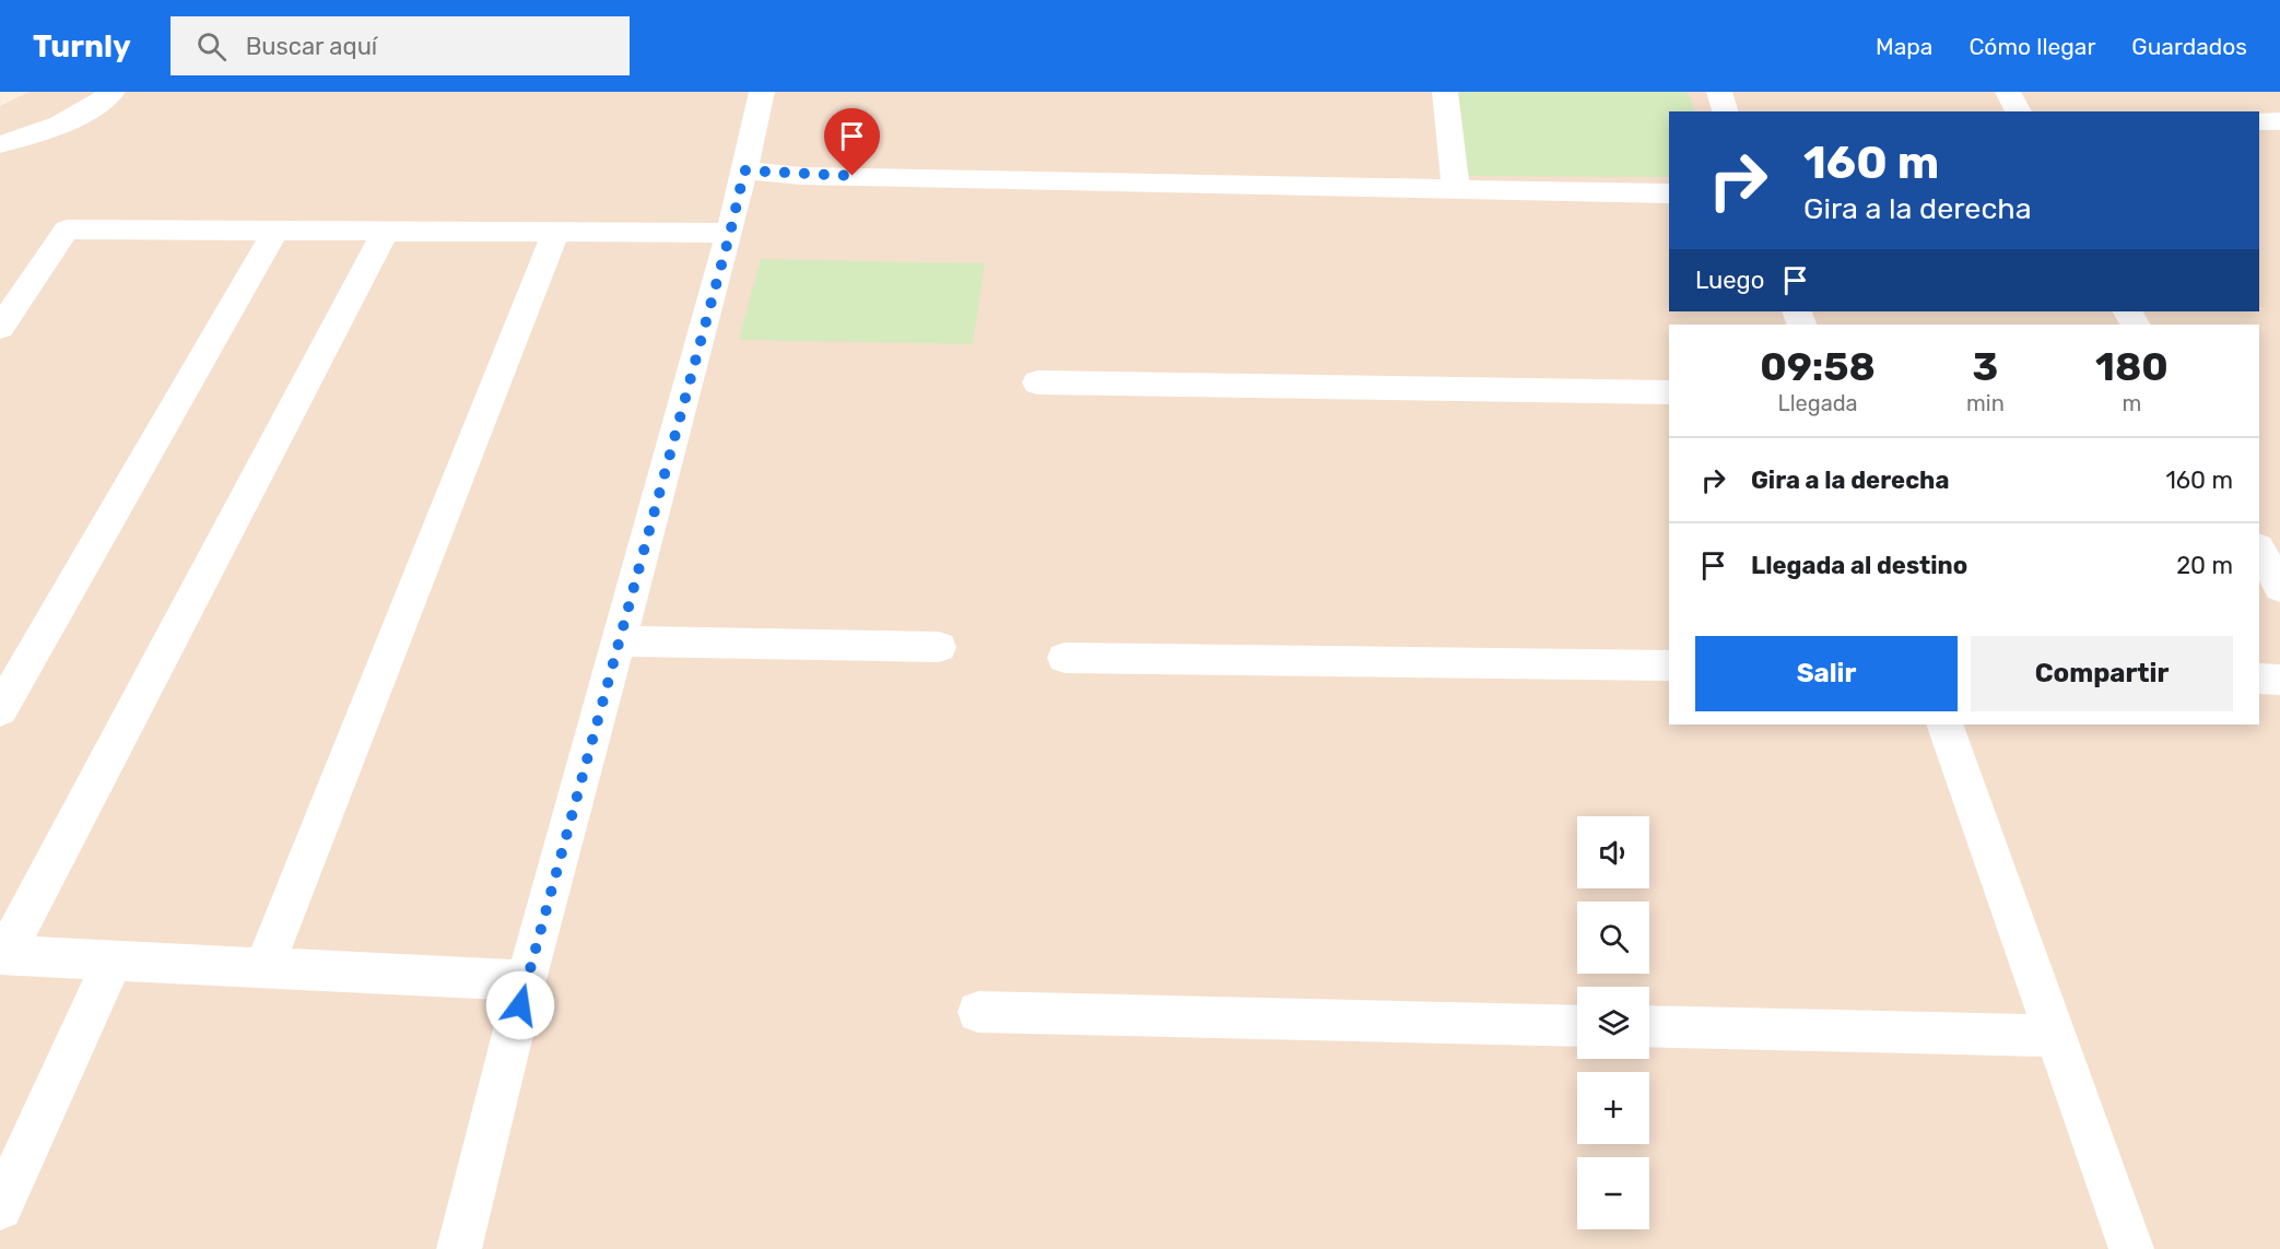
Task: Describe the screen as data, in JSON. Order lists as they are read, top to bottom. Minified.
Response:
{"page":{"header":"Turnly","search":"Buscar aquí","nav":["Mapa","Cómo llegar","Guardados"],"turn":["160 m","Gira a la derecha"],"then":"Luego","eta":["09:58","Llegada","3","min","180","m"],"list":[{"name":"Gira a la derecha","value":"160 m"},{"name":"Llegada al destino","value":"20 m"}],"buttons":["Salir","Compartir"],"map_buttons":["+","−"]}}
